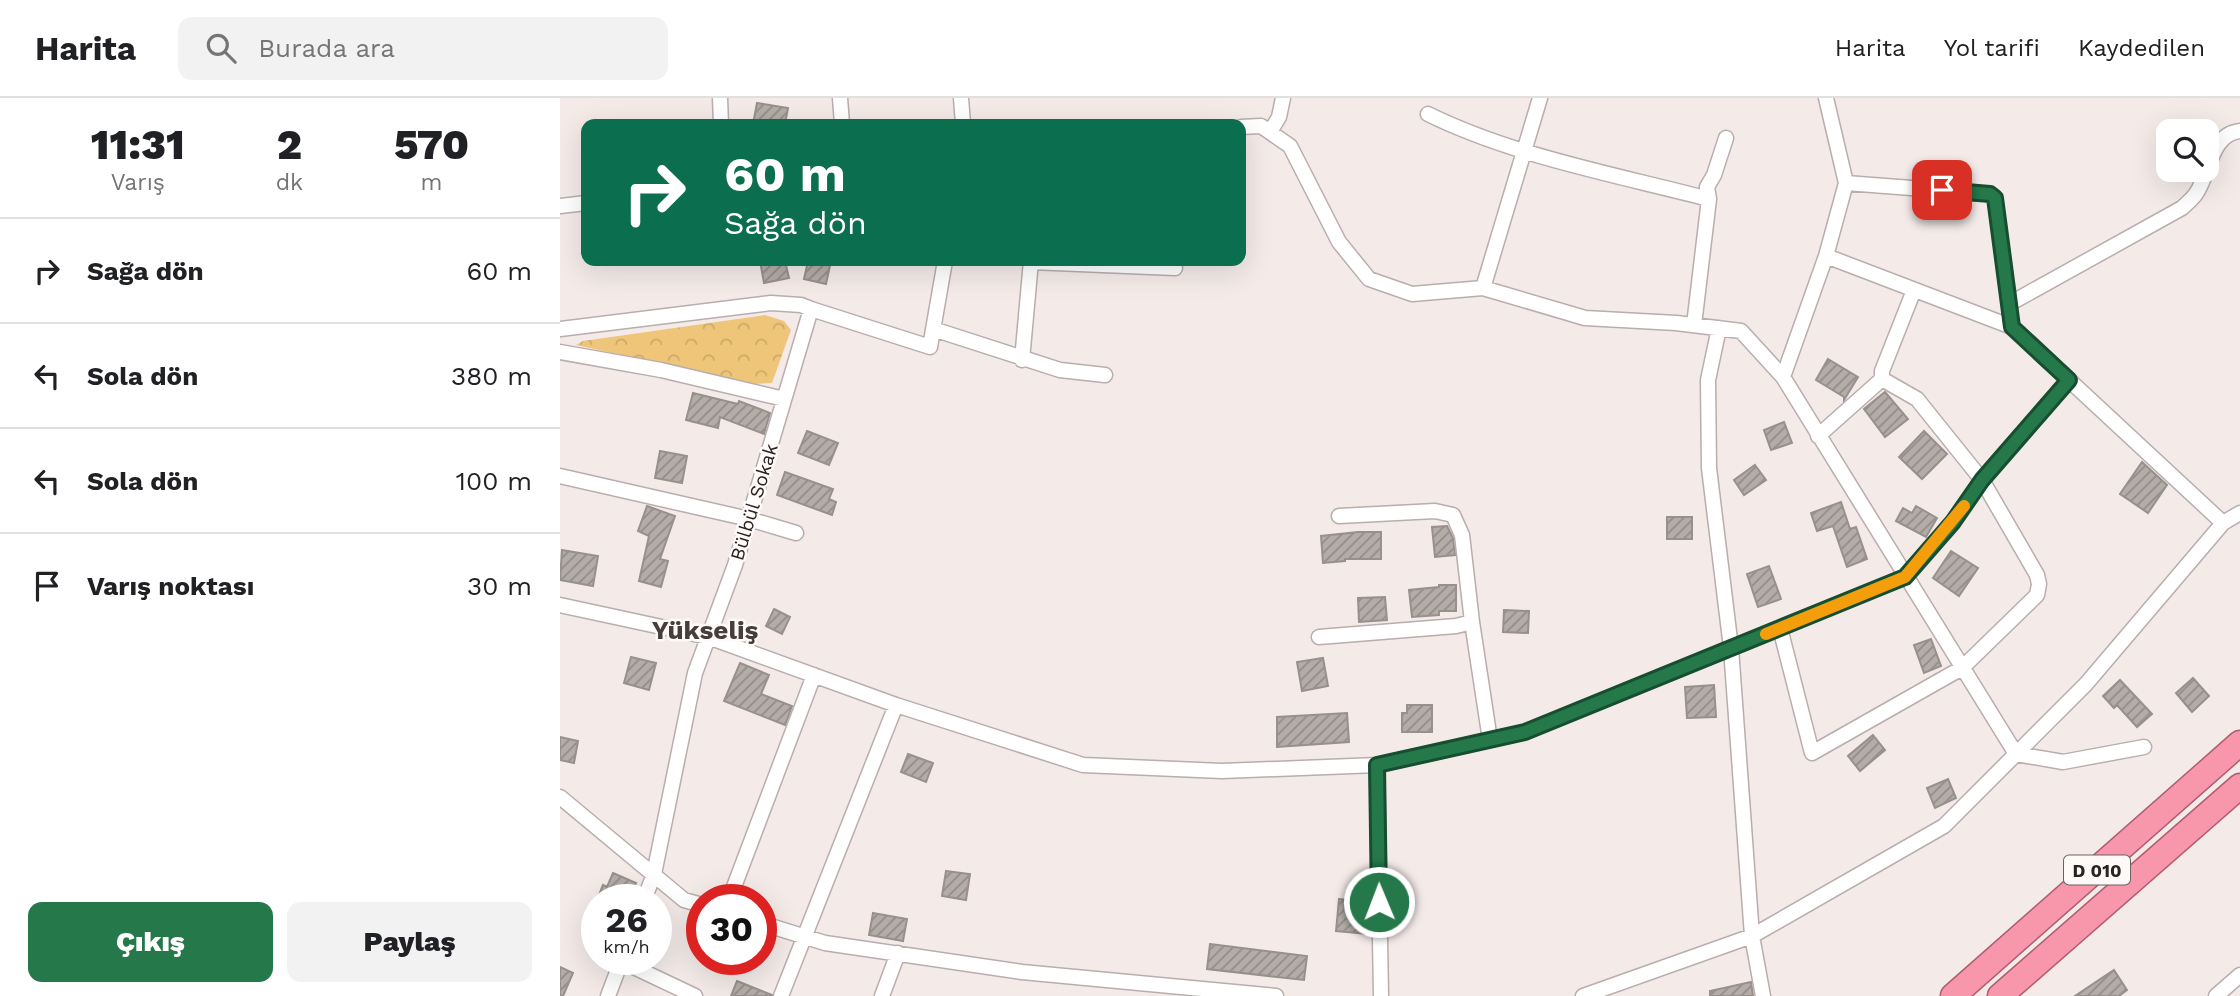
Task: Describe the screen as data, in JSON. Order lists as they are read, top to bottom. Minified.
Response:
{"streets":{"highway":["D 010"],"street":["Bülbül Sokak"]},"districts":["Yükseliş"],"page":{"header":"Harita","search":"Burada ara","nav":["Harita","Yol tarifi","Kaydedilen"],"eta":["11:31","Varış","2","dk","570","m"],"turn":["60 m","Sağa dön"],"list":[{"name":"Sağa dön","value":"60 m"},{"name":"Sola dön","value":"380 m"},{"name":"Sola dön","value":"100 m"},{"name":"Varış noktası","value":"30 m"}],"speed":"26 km/h","limit":"30","buttons":["Çıkış","Paylaş"]}}
